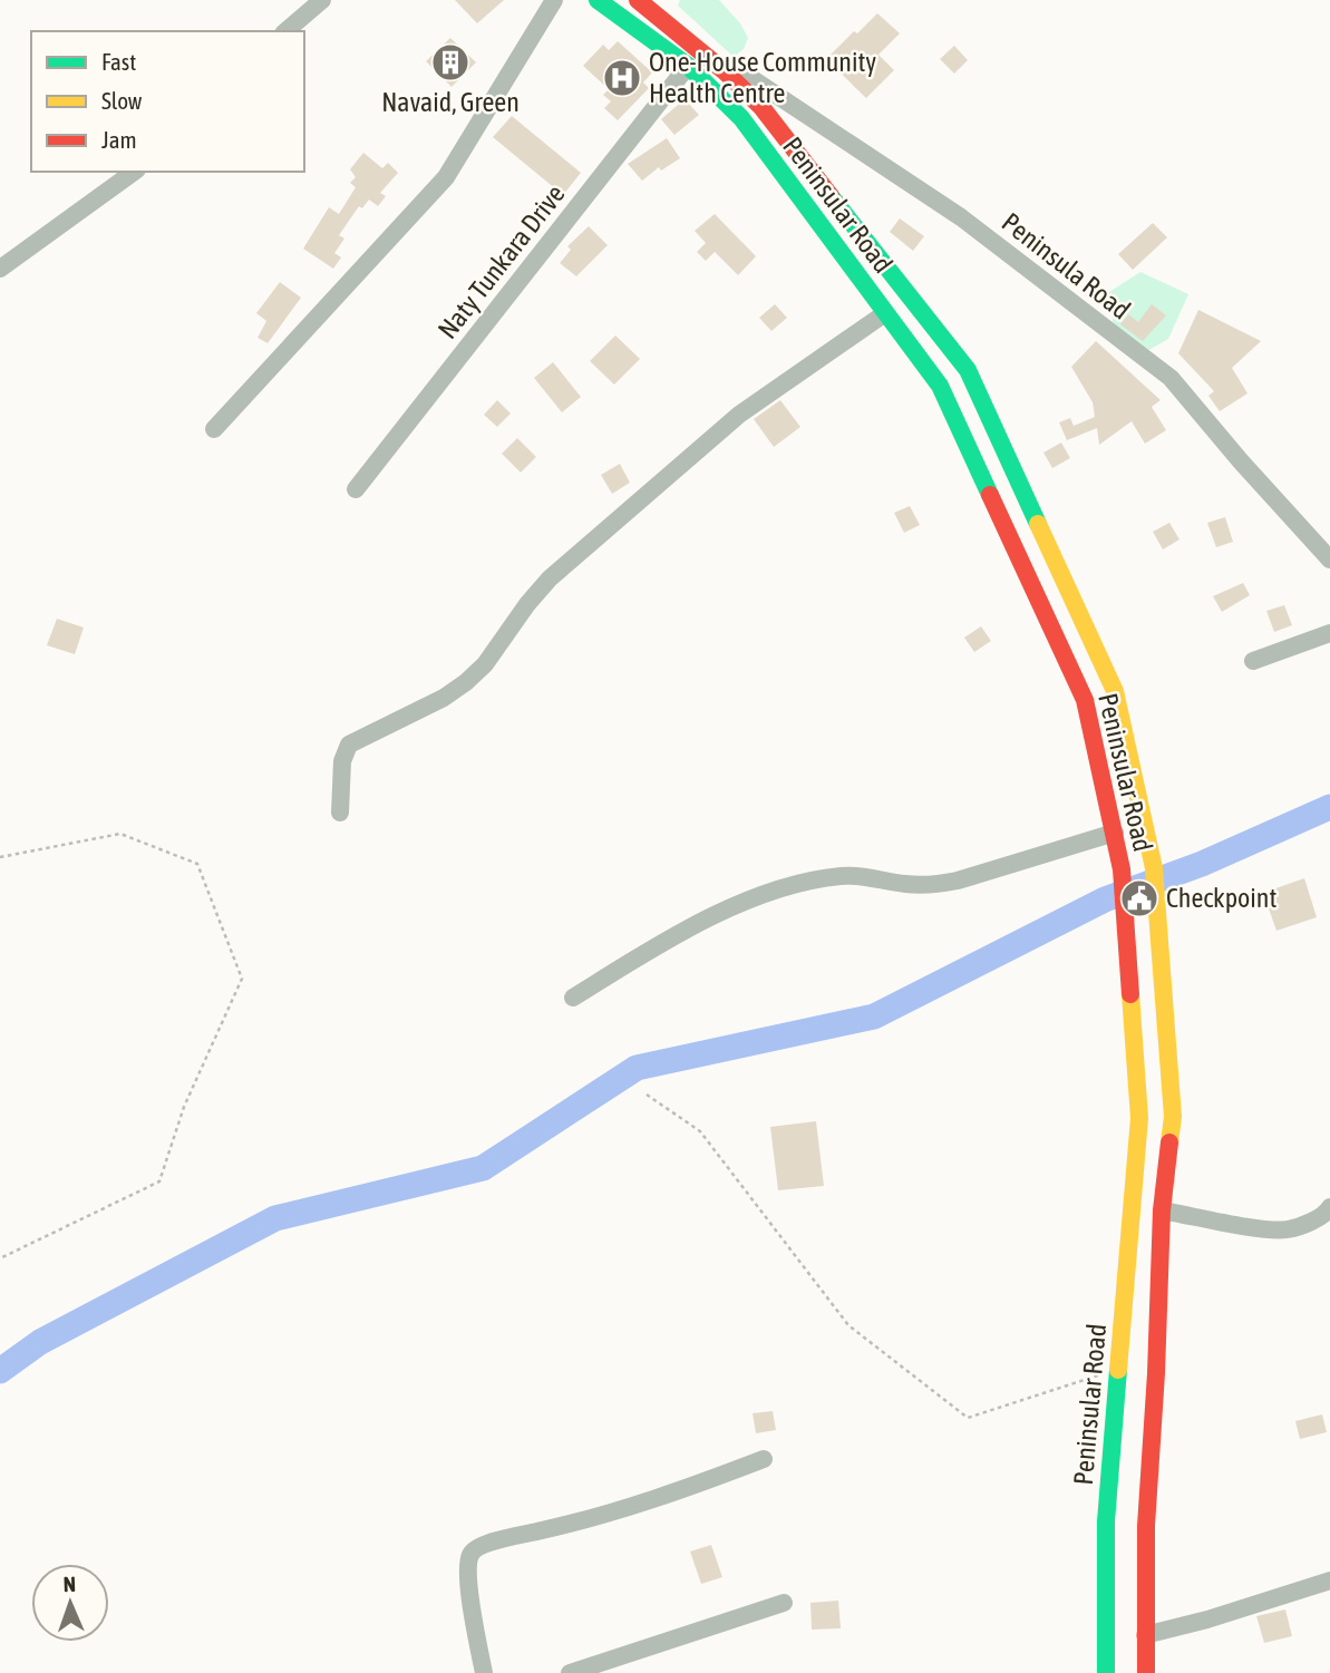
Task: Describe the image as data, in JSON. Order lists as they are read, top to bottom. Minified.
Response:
{"streets":{"main road":["Peninsular Road"],"street":["Naty Tunkara Drive","Peninsula Road"]},"crossings":[["Peninsular Road","Naty Tunkara Drive"],["Peninsular Road","Peninsula Road"]],"places":{"building":["Navaid, Green"],"hospital":["One-House Community Health Centre"],"public building":["Checkpoint"]},"legend":["Fast","Slow","Jam"],"north":"top"}
